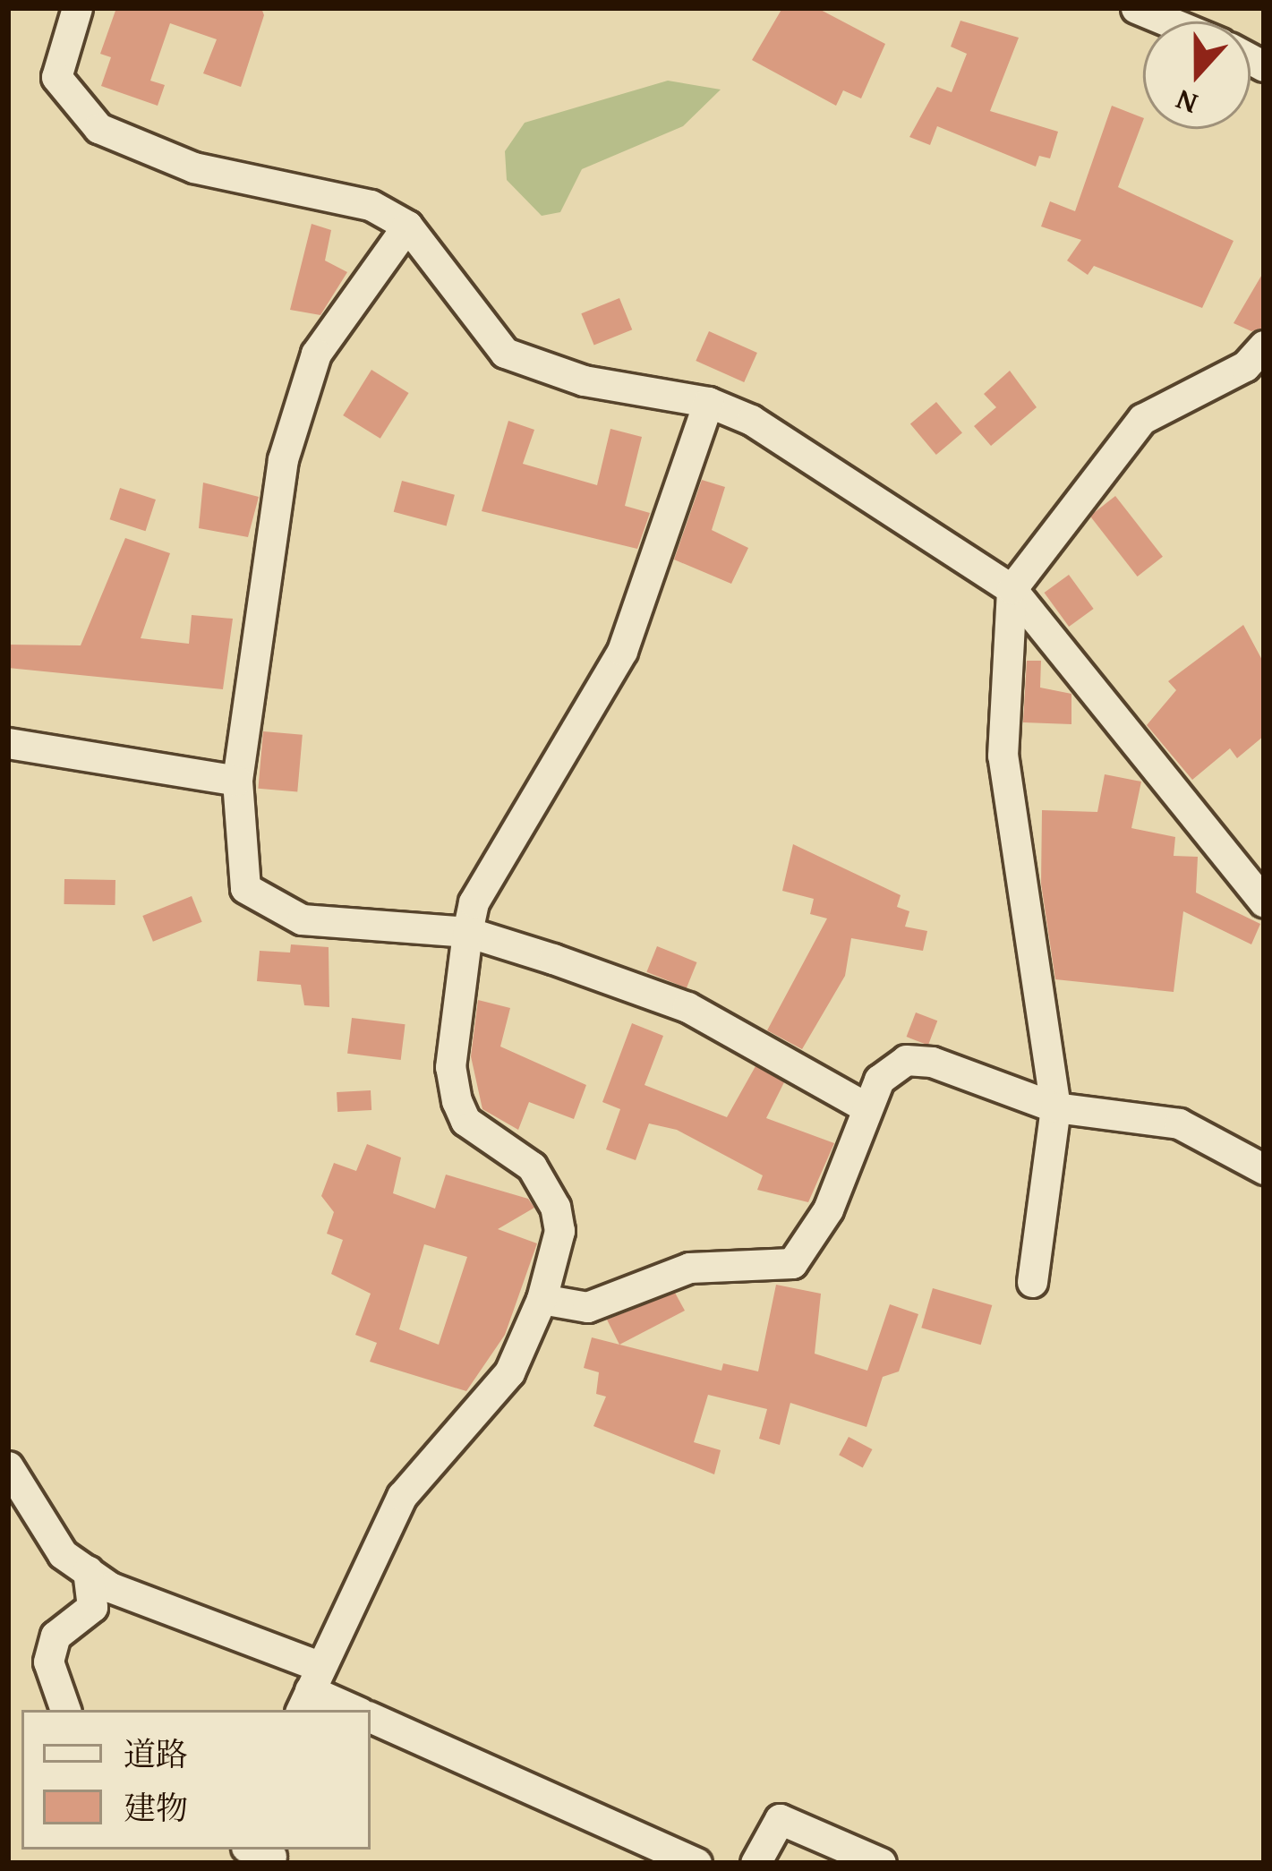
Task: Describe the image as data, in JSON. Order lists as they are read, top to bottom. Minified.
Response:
{"legend":["道路","建物"],"north":"bottom"}
